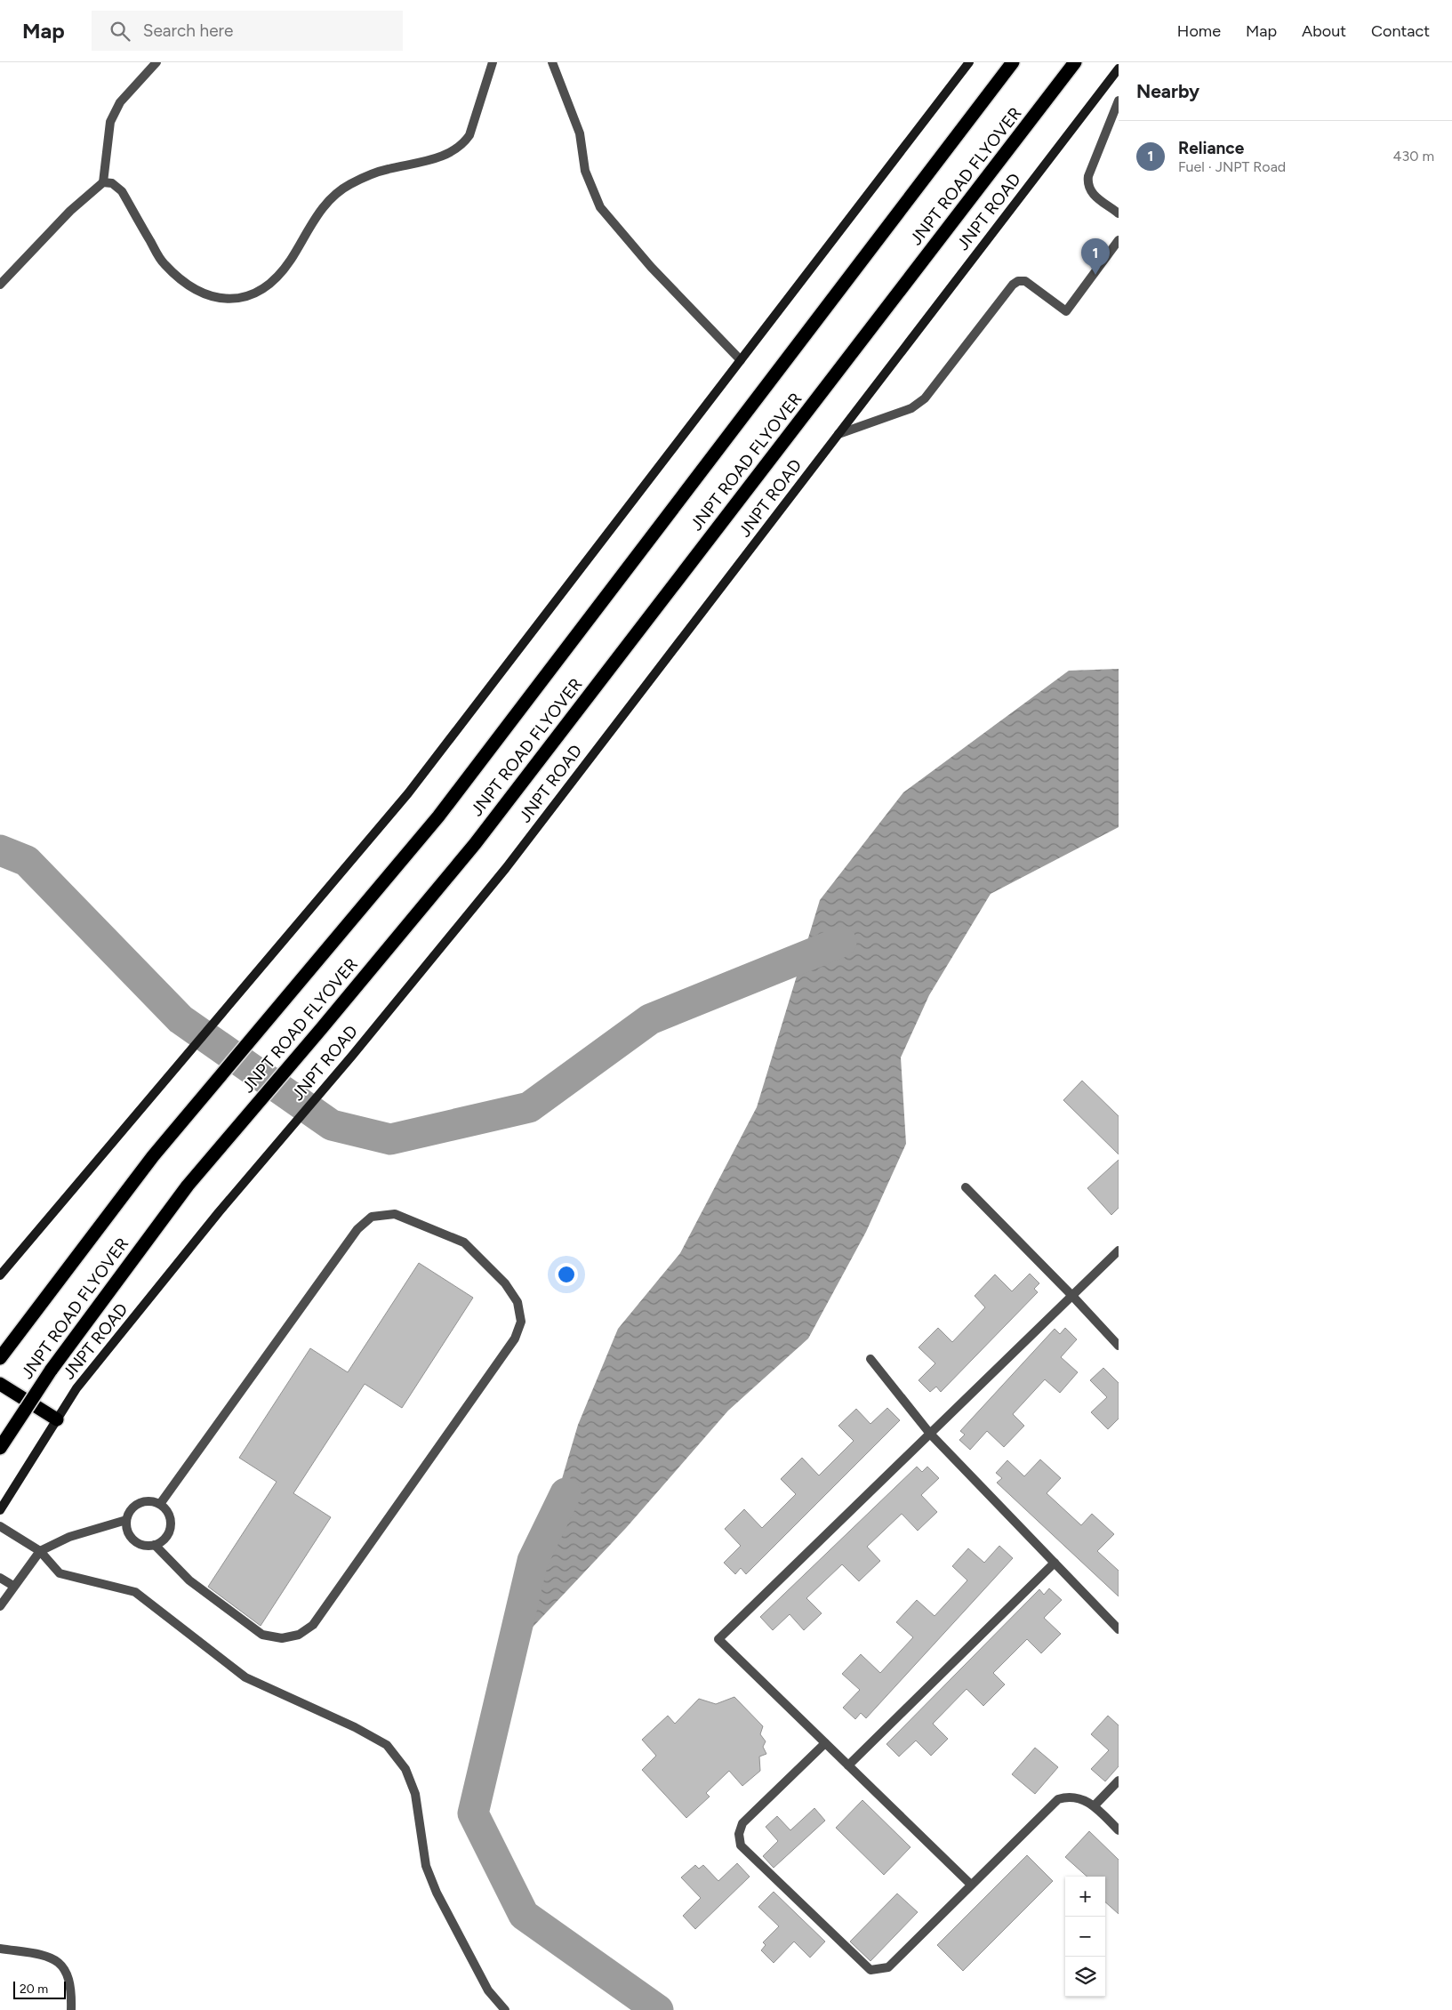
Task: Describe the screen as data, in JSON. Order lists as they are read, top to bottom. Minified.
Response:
{"streets":{"highway":["JNPT ROAD FLYOVER"],"street":["JNPT ROAD"]},"scale_bar":"20 m","page":{"header":"Map","search":"Search here","nav":["Home","Map","About","Contact"],"heading":"Nearby","list":[{"mark":"1","name":"Reliance","note":"Fuel · JNPT Road","value":"430 m"}],"pins":"1","map_buttons":["+","−"],"scale":"20 m"}}
